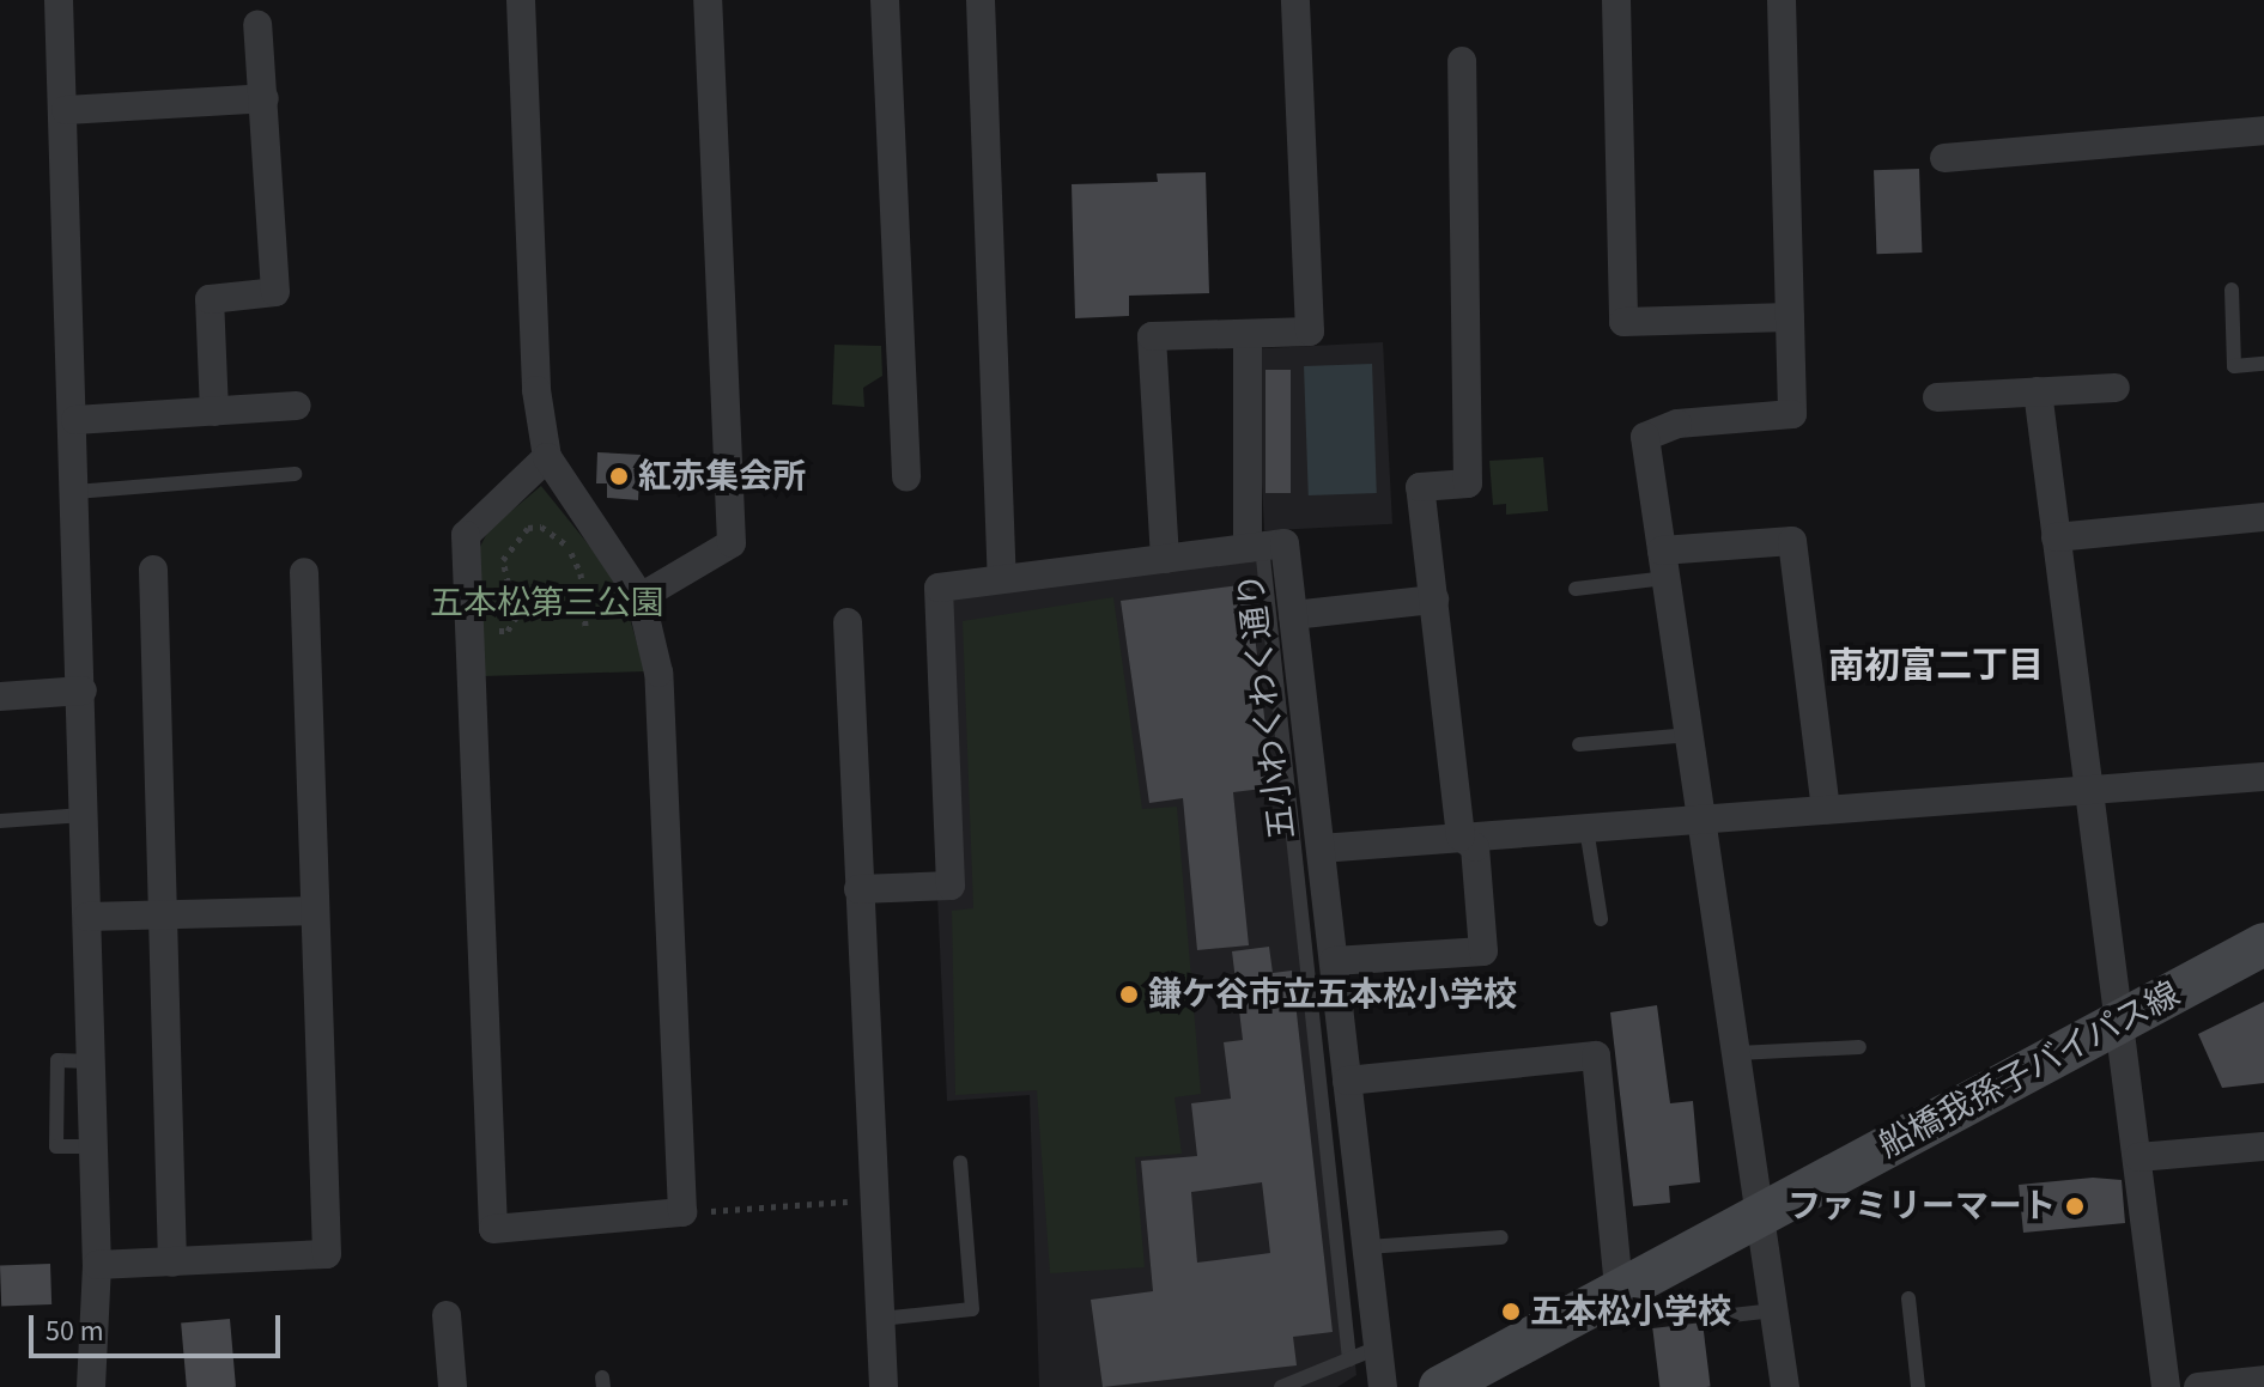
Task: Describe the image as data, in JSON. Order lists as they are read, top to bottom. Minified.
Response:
{"streets":{"street":["五小わくわく通り","船橋我孫子バイパス線"]},"districts":["南初富二丁目"],"parks":["五本松第三公園"],"places":["紅赤集会所","鎌ケ谷市立五本松小学校","ファミリーマート","五本松小学校"],"scale_bar":"50 m"}
